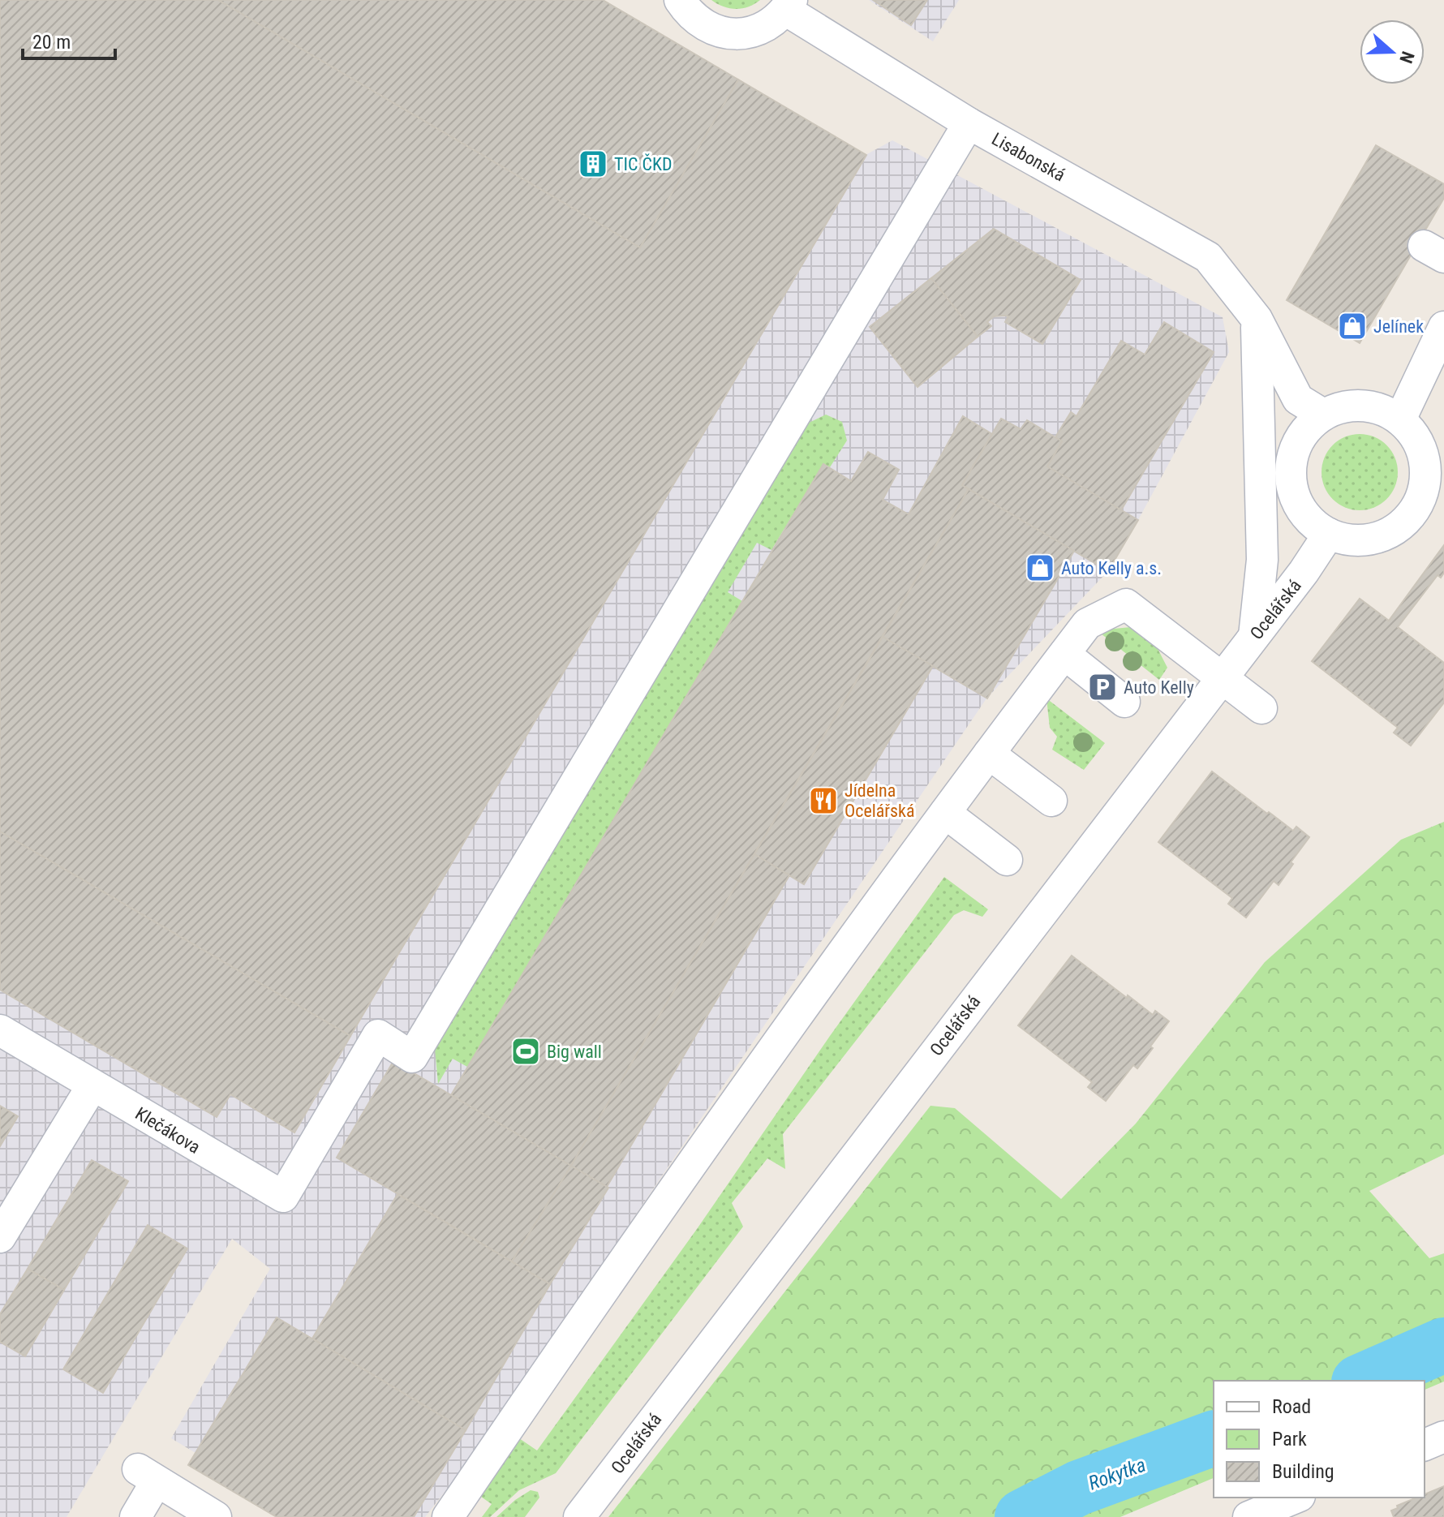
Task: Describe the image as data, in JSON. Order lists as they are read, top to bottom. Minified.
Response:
{"streets":{"street":["Lisabonská","Ocelářská","Klečákova"]},"crossings":[["Lisabonská","Ocelářská"],["Lisabonská","Klečákova"]],"water":["Rokytka"],"places":{"building":["TIC ČKD"],"shop":["Jelínek","Auto Kelly a.s."],"parking":["Auto Kelly"],"restaurant":["Jídelna Ocelářská"],"sports":["Big wall"]},"legend":["Road","Park","Building"],"scale_bar":"20 m","north":"right"}
